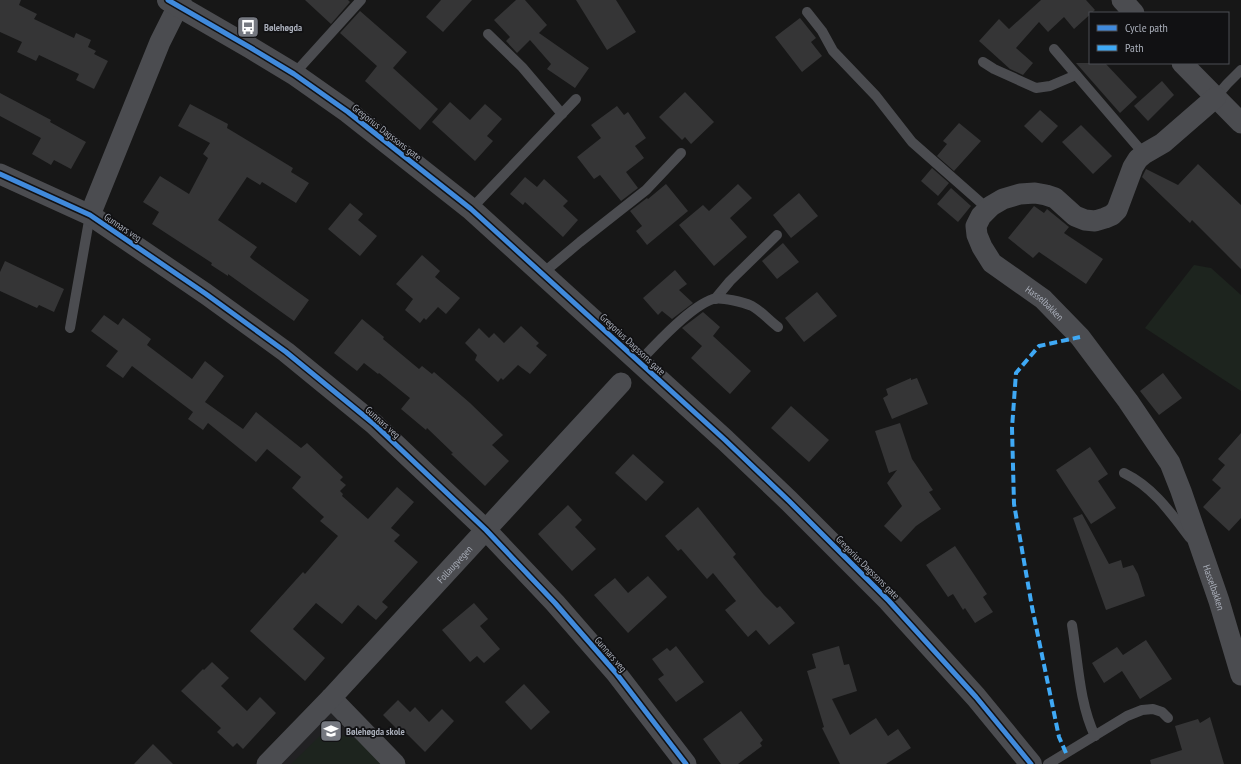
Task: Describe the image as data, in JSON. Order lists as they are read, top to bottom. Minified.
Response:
{"streets":{"street":["Gregorius Dagssons gate","Gunnars veg","Hasselbakken","Follaugvegen"]},"crossings":[["Gregorius Dagssons gate","Gunnars veg"],["Gunnars veg","Follaugvegen"]],"places":{"bus stop":["Bølehøgda"],"school or university":["Bølehøgda skole"]},"legend":["Cycle path","Path"]}
